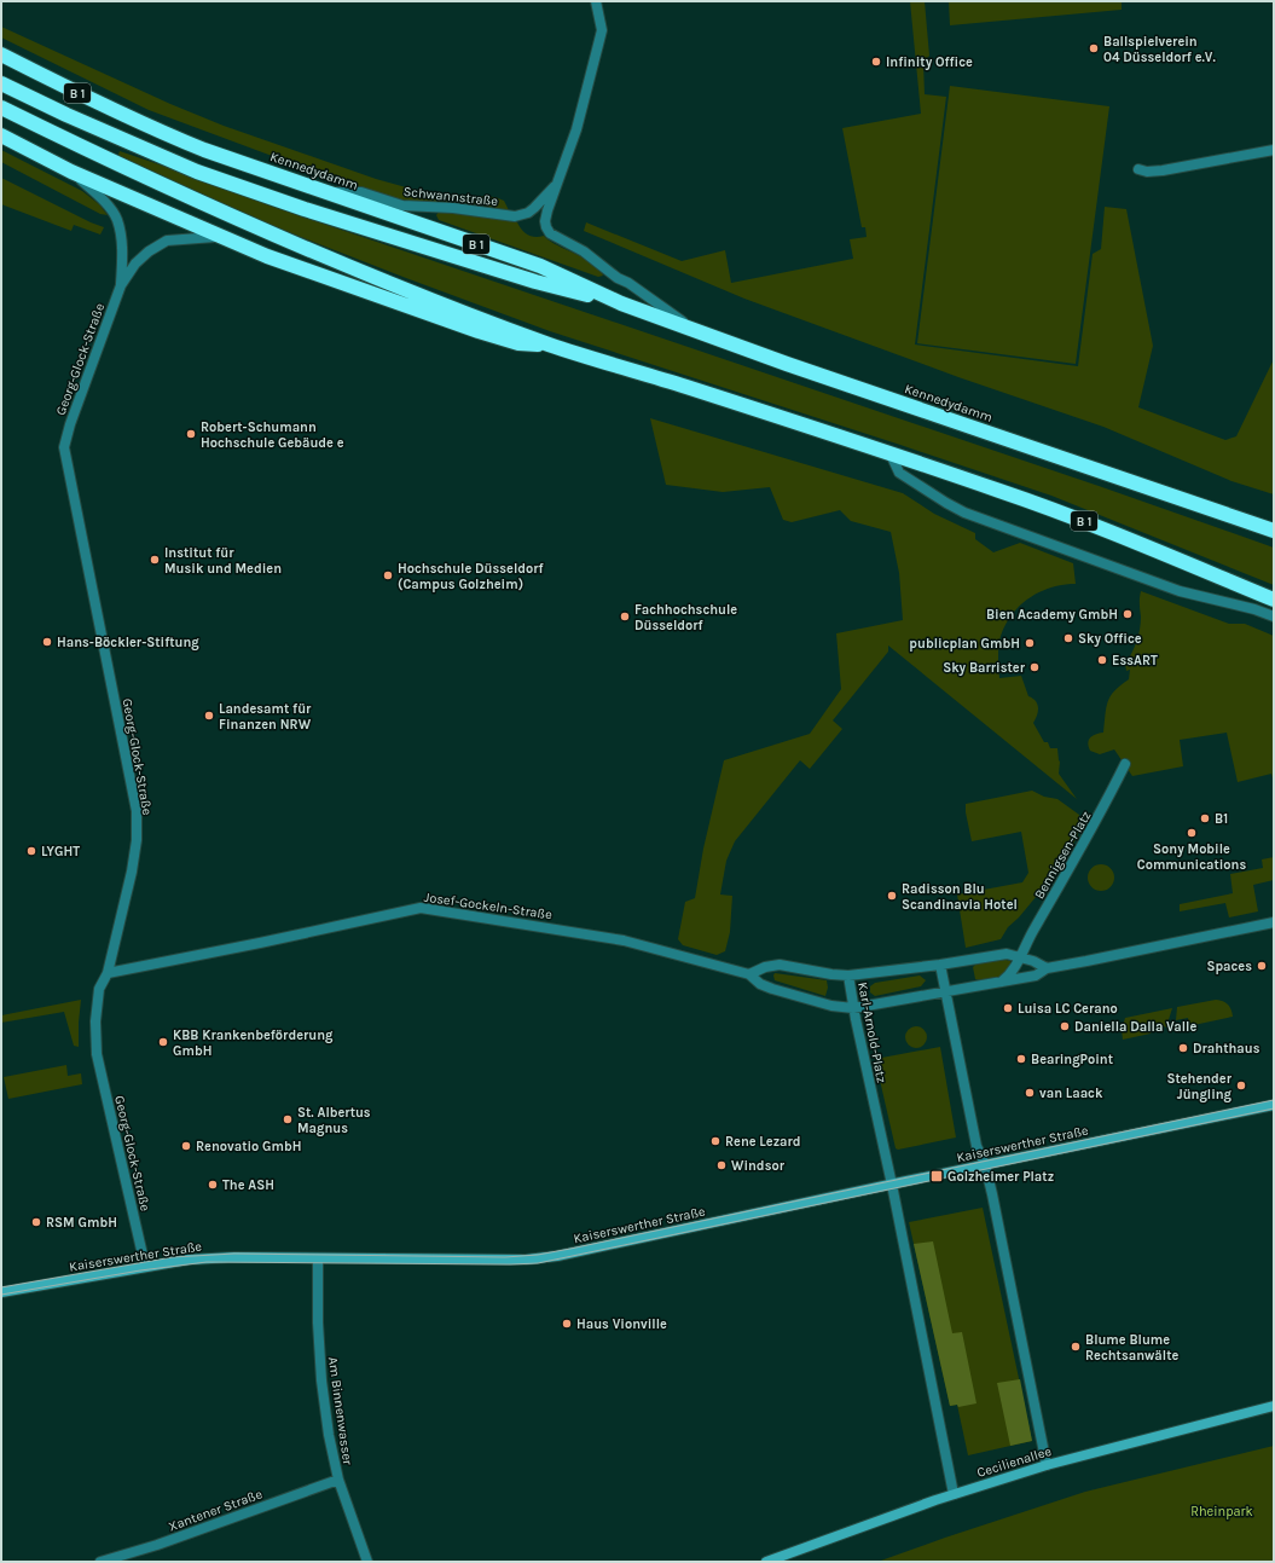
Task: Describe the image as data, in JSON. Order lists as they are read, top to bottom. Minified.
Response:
{"streets":{"highway":["B 1","Kennedydamm"],"street":["Schwannstraße","Georg-Glock-Straße","Bennigsen-Platz","Josef-Gockeln-Straße","Karl-Arnold-Platz","Kaiserswerther Straße","Am Binnenwasser","Cecilienallee","Xantener Straße"]},"crossings":[["B 1","Georg-Glock-Straße"],["Kennedydamm","Schwannstraße"],["Georg-Glock-Straße","Josef-Gockeln-Straße"],["Georg-Glock-Straße","Kaiserswerther Straße"],["Bennigsen-Platz","Karl-Arnold-Platz"],["Josef-Gockeln-Straße","Karl-Arnold-Platz"],["Karl-Arnold-Platz","Kaiserswerther Straße"],["Kaiserswerther Straße","Am Binnenwasser"],["Am Binnenwasser","Xantener Straße"]],"parks":["Rheinpark"],"places":{"other":["Ballspielverein 04 Düsseldorf e.V.","Infinity Office","Robert-Schumann Hochschule Gebäude e","Institut für Musik und Medien","Hochschule Düsseldorf (Campus Golzheim)","Bien Academy GmbH","Fachhochschule Düsseldorf","Sky Office","Hans-Böckler-Stiftung","publicplan GmbH","EssART","Sky Barrister","Landesamt für Finanzen NRW","B1","Sony Mobile Communications","LYGHT","Radisson Blu Scandinavia Hotel","Spaces","Luisa LC Cerano","Daniella Dalla Valle","KBB Krankenbeförderung GmbH","Drahthaus","BearingPoint","Stehender Jüngling","van Laack","St. Albertus Magnus","Rene Lezard","Renovatio GmbH","Windsor","The ASH","RSM GmbH","Haus Vionville","Blume Blume Rechtsanwälte"],"transit":["Golzheimer Platz"]}}
